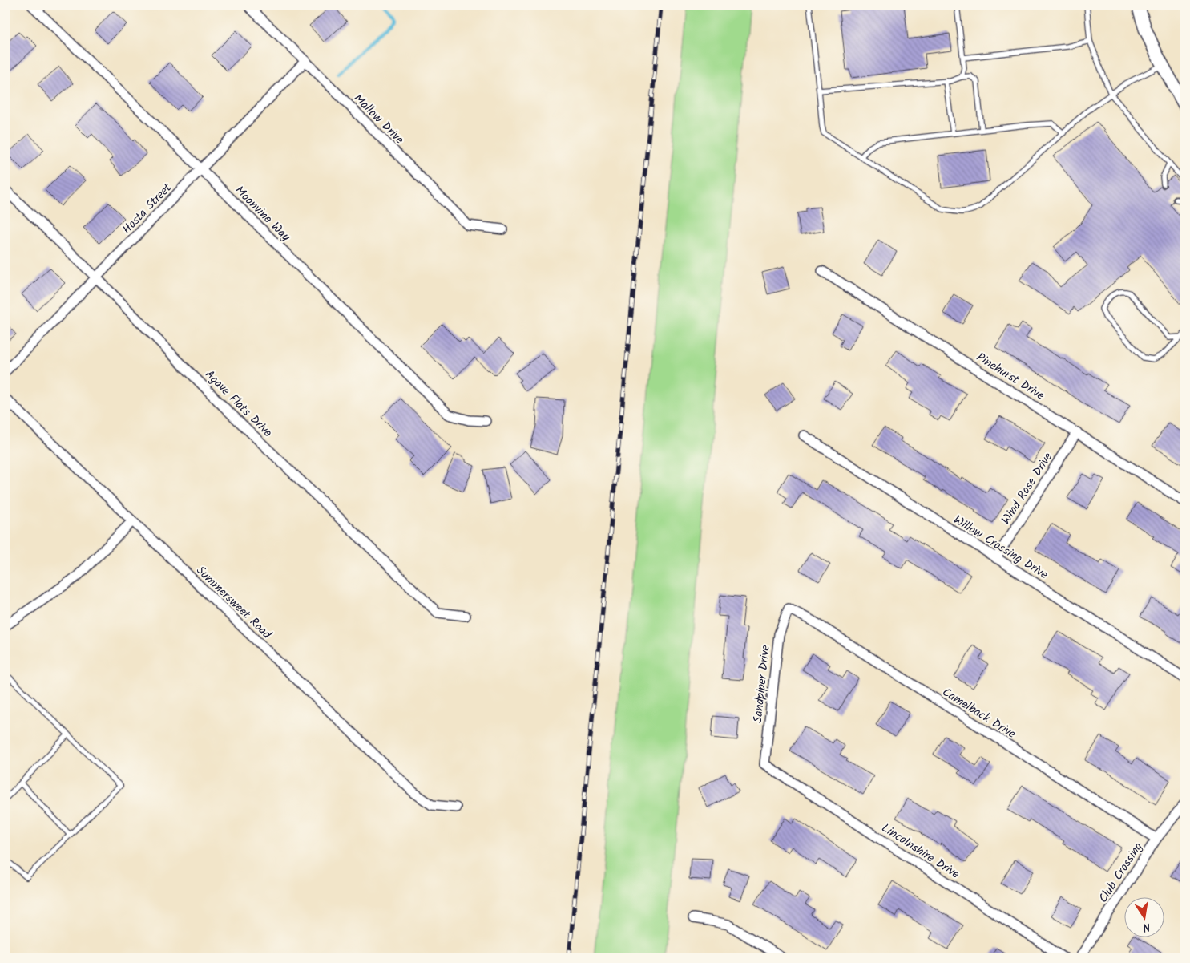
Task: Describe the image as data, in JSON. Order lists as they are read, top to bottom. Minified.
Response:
{"streets":{"street":["Mallow Drive","Hosta Street","Moonvine Way","Pinehurst Drive","Agave Flats Drive","Wind Rose Drive","Willow Crossing Drive","Summersweet Road","Sandpiper Drive","Camelback Drive","Lincolnshire Drive","Club Crossing"]},"crossings":[["Mallow Drive","Hosta Street"],["Hosta Street","Moonvine Way"],["Hosta Street","Agave Flats Drive"],["Pinehurst Drive","Wind Rose Drive"],["Wind Rose Drive","Willow Crossing Drive"],["Sandpiper Drive","Camelback Drive"],["Sandpiper Drive","Lincolnshire Drive"],["Camelback Drive","Club Crossing"]],"north":"bottom"}
